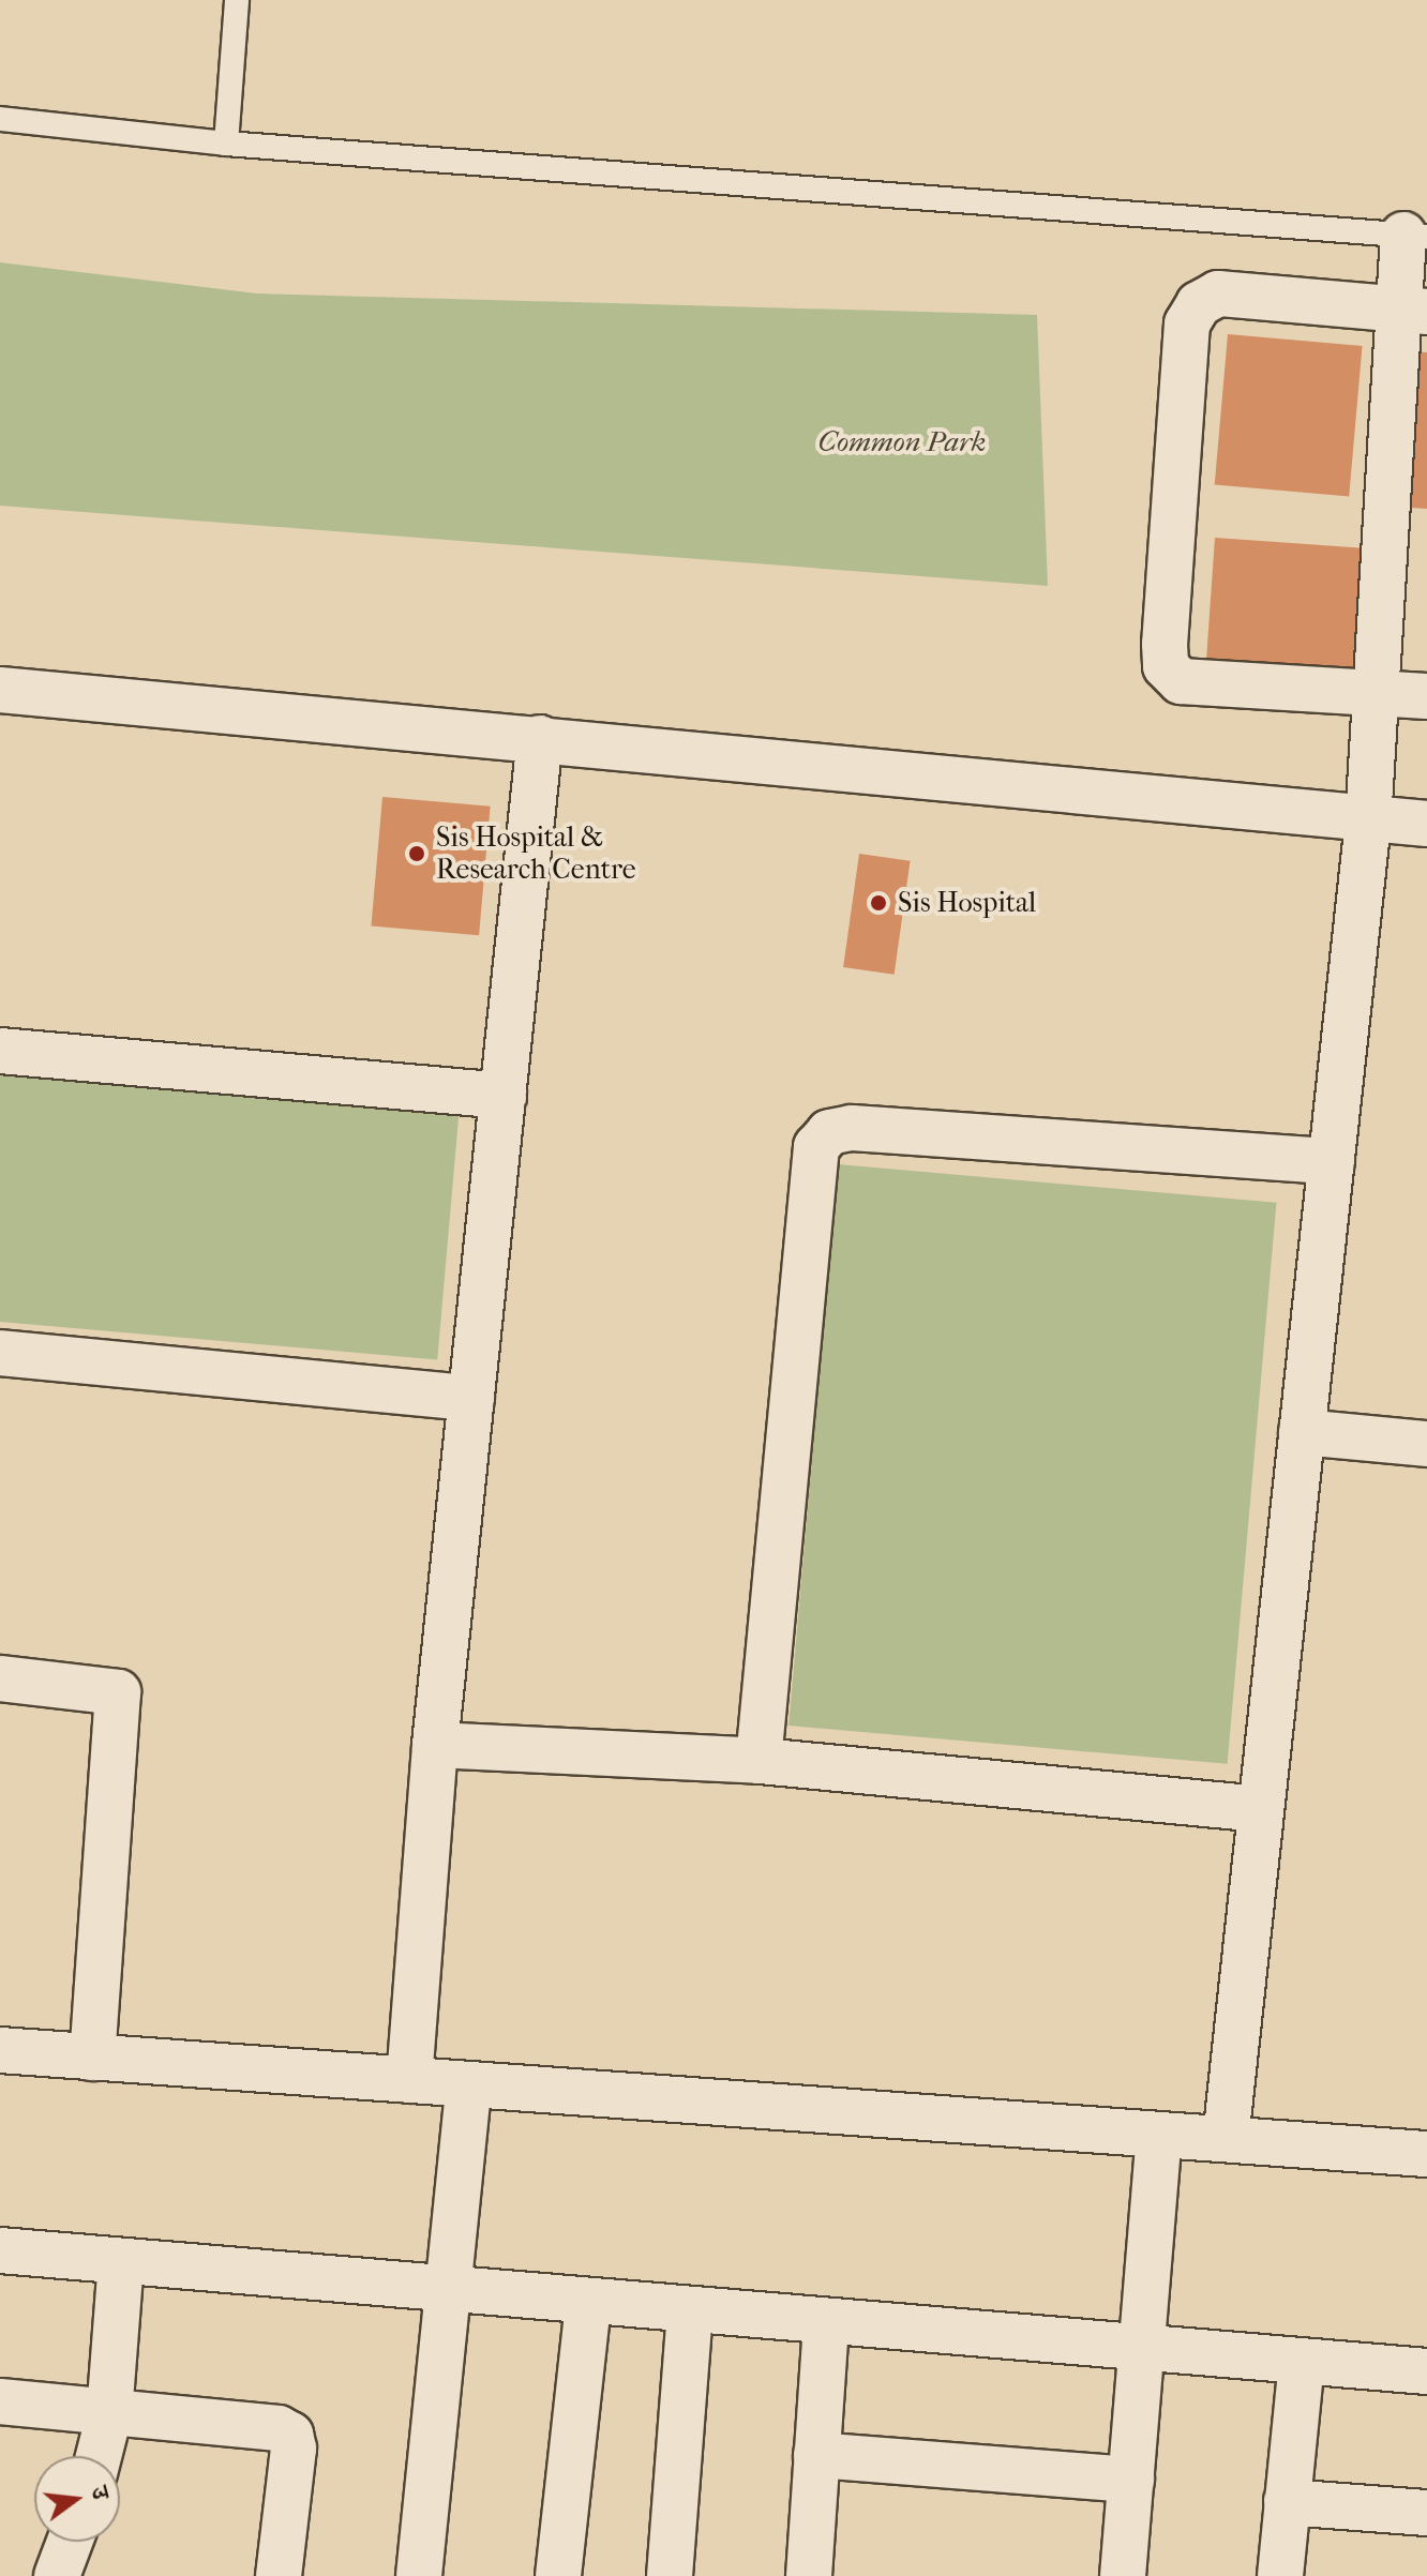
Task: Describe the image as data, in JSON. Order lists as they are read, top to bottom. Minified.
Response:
{"parks":["Common Park"],"places":["Sis Hospital & Research Centre","Sis Hospital"],"north":"right"}
